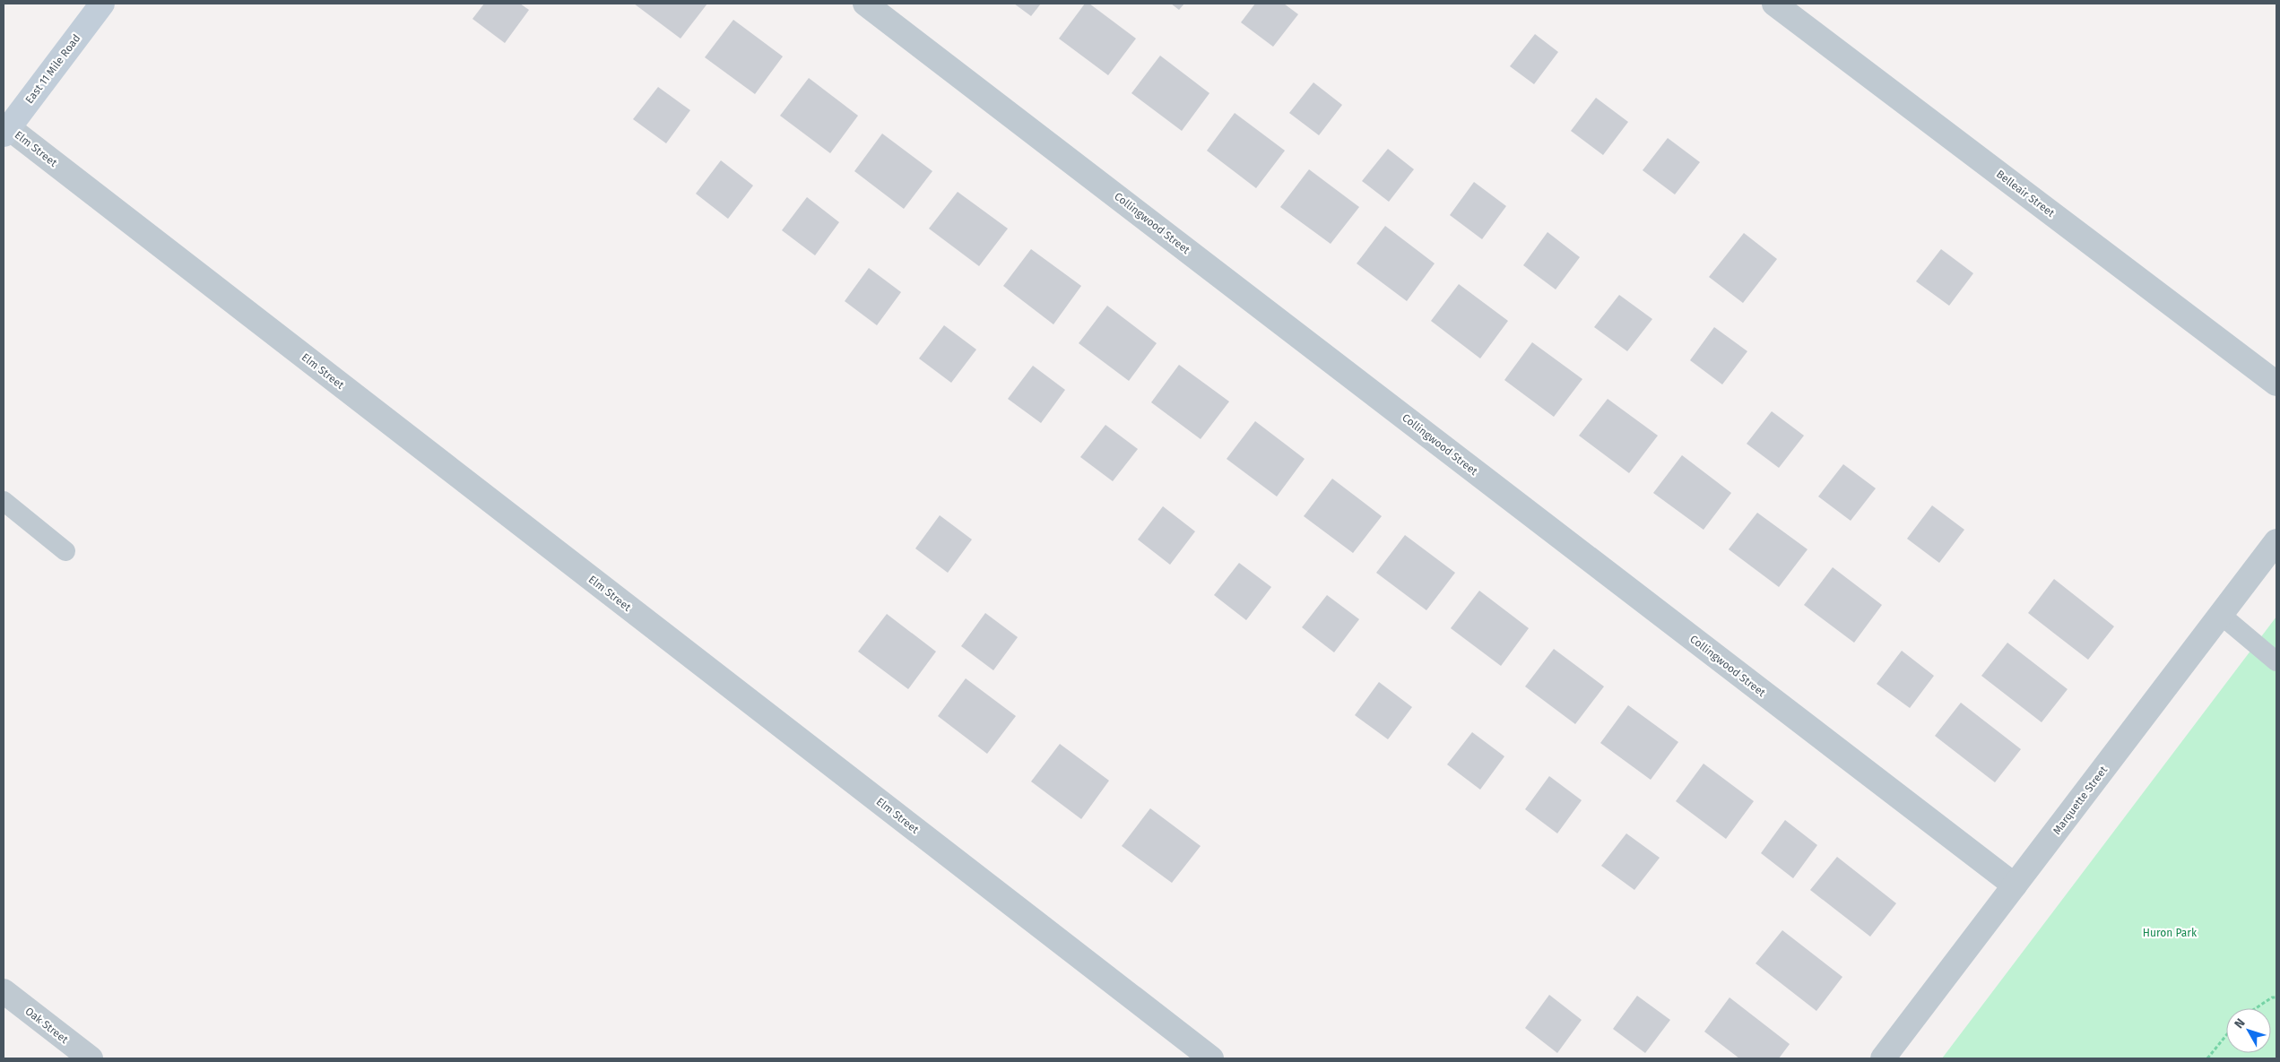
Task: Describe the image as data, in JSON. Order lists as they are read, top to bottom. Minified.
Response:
{"streets":{"main road":["East 11 Mile Road"],"street":["Elm Street","Belleair Street","Collingwood Street","Marquette Street","Oak Street"]},"crossings":[["East 11 Mile Road","Elm Street"],["Collingwood Street","Marquette Street"]],"parks":["Huron Park"],"north":"top left"}
